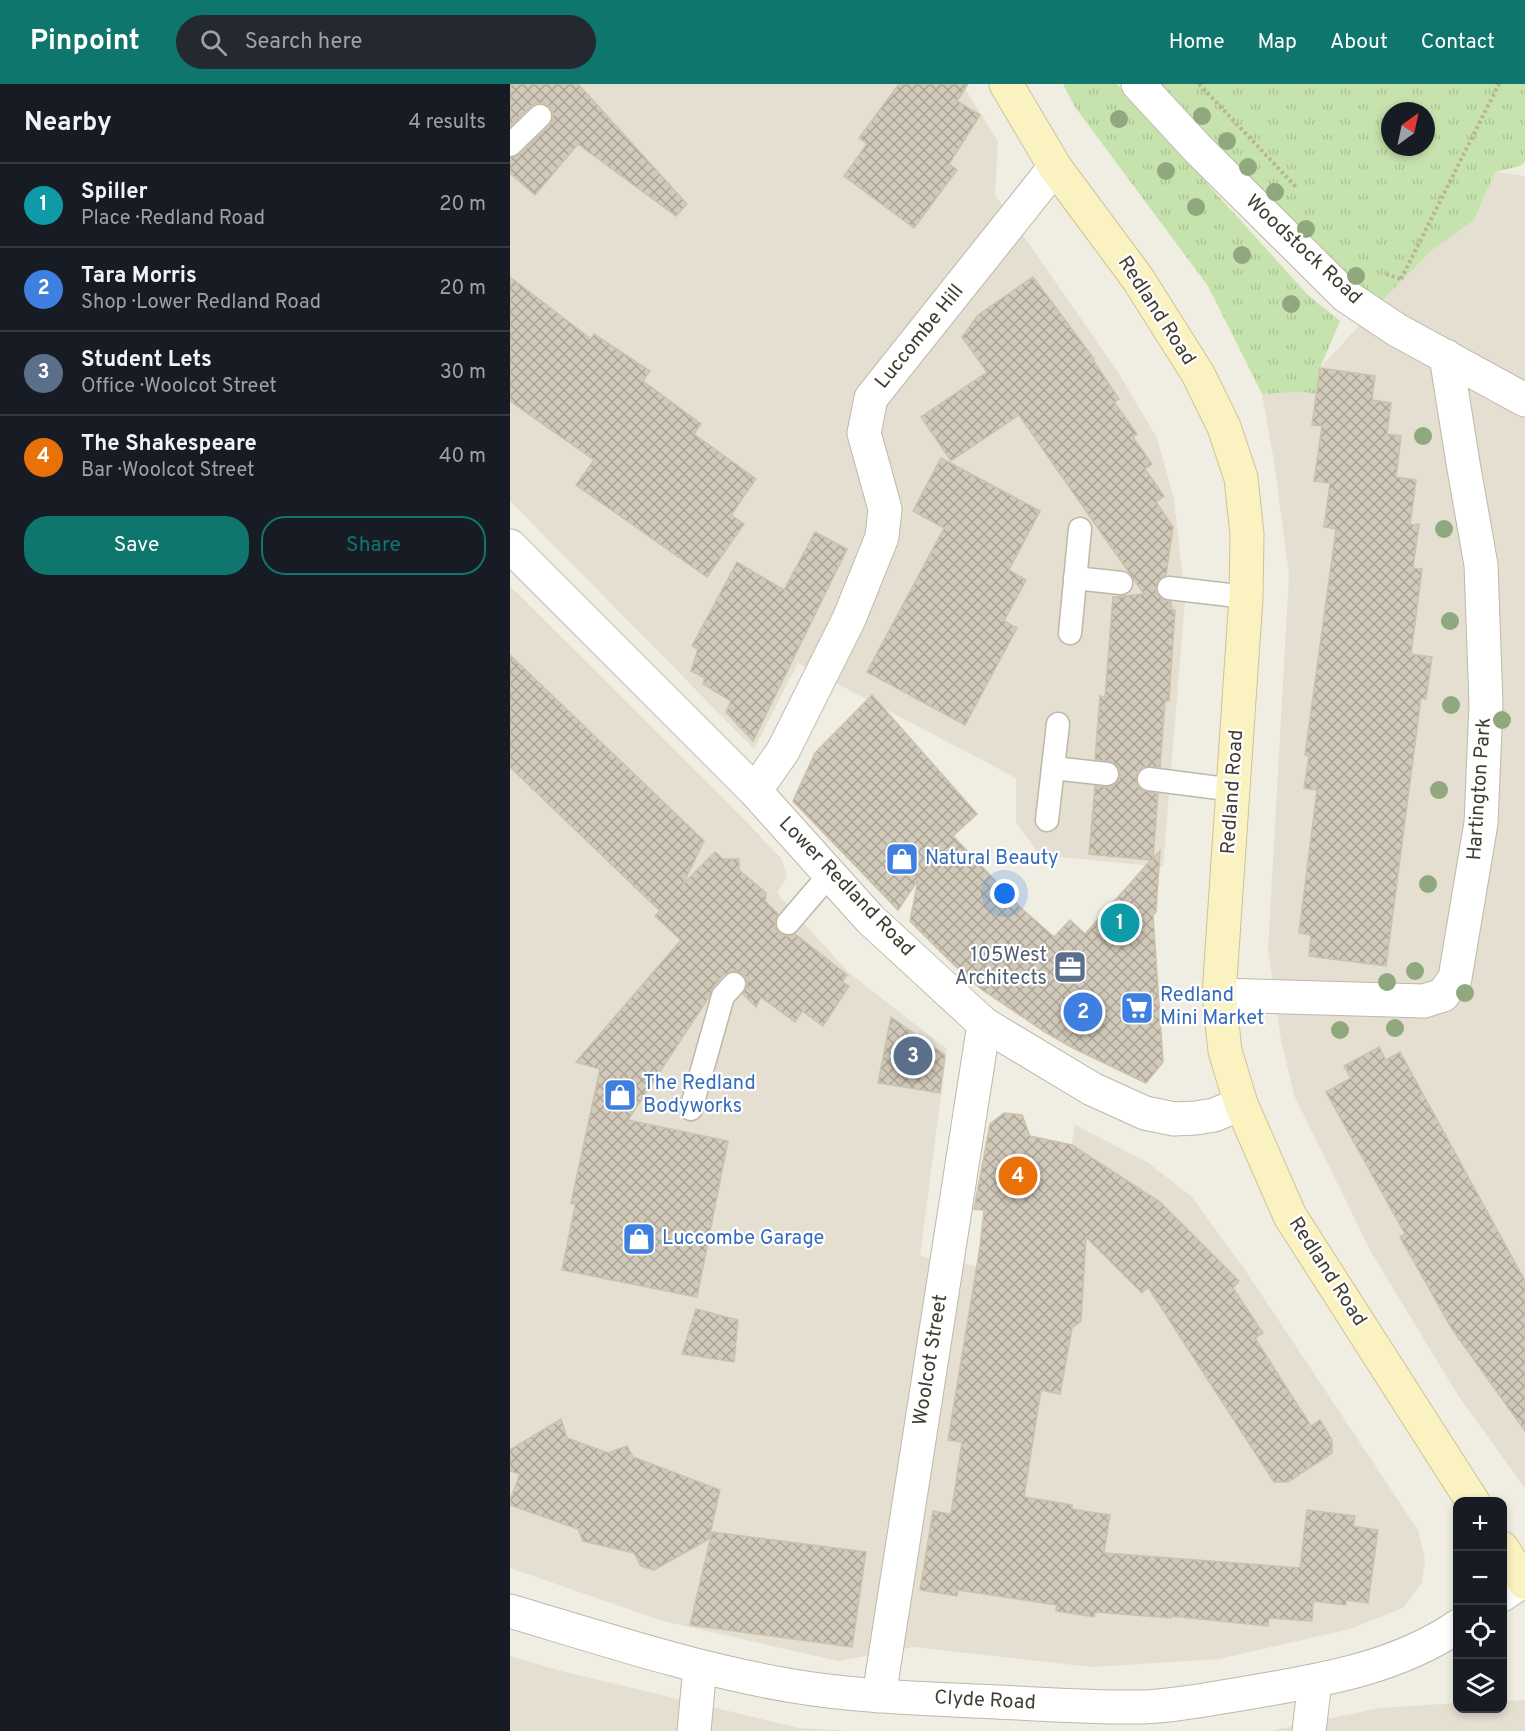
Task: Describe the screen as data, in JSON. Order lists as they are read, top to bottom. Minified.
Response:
{"streets":{"street":["Woodstock Road","Redland Road","Luccombe Hill","Hartington Park","Lower Redland Road","Woolcot Street","Clyde Road"]},"crossings":[["Woodstock Road","Hartington Park"],["Redland Road","Luccombe Hill"],["Redland Road","Hartington Park"],["Redland Road","Lower Redland Road"],["Luccombe Hill","Lower Redland Road"],["Lower Redland Road","Woolcot Street"],["Woolcot Street","Clyde Road"]],"places":{"shop":["Natural Beauty","The Redland Bodyworks","Luccombe Garage"],"office":["105West Architects"],"supermarket":["Redland Mini Market"]},"north":"top right","page":{"header":"Pinpoint","search":"Search here","nav":["Home","Map","About","Contact"],"heading":["Nearby","4 results"],"list":[{"mark":"1","name":"Spiller","note":"Place · Redland Road","value":"20 m"},{"mark":"2","name":"Tara Morris","note":"Shop · Lower Redland Road","value":"20 m"},{"mark":"3","name":"Student Lets","note":"Office · Woolcot Street","value":"30 m"},{"mark":"4","name":"The Shakespeare","note":"Bar · Woolcot Street","value":"40 m"}],"buttons":["Save","Share"],"pins":["1","2","3","4"],"map_buttons":["+","−"]}}
